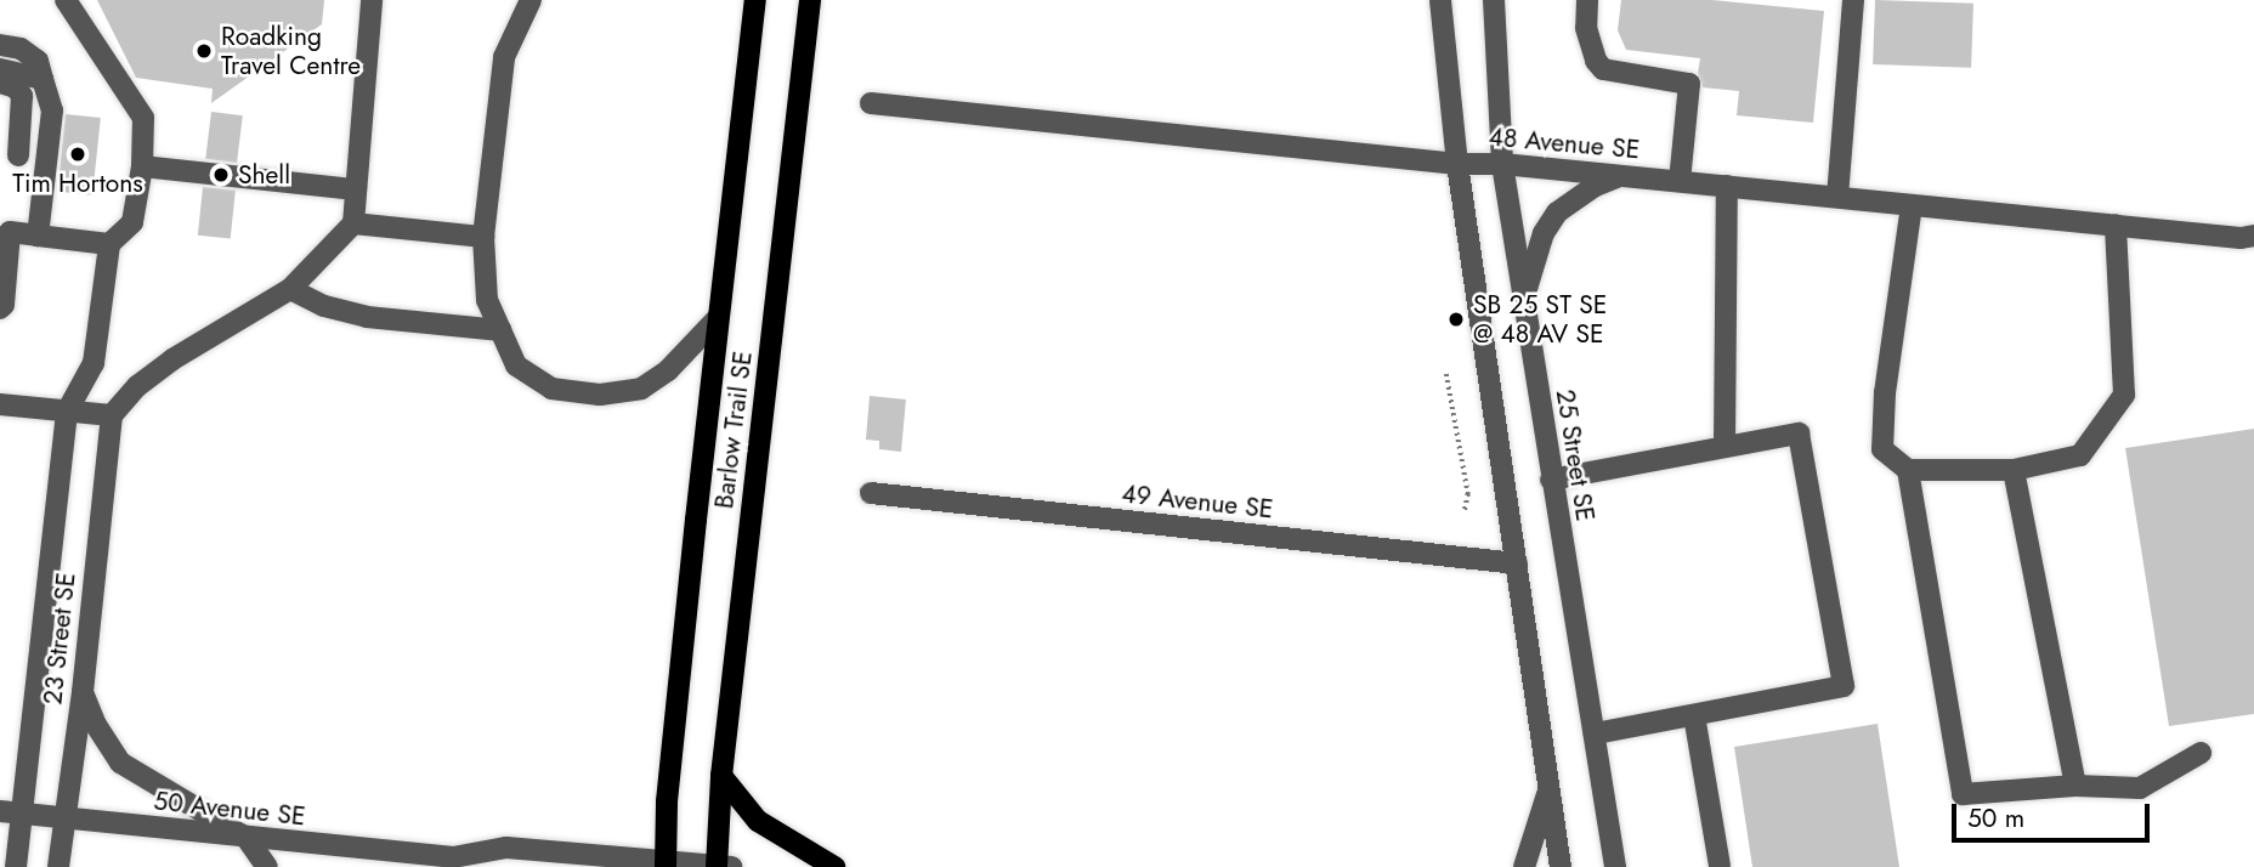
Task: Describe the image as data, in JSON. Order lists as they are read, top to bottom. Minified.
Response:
{"streets":{"main road":["Barlow Trail SE"],"street":["48 Avenue SE","25 Street SE","49 Avenue SE","23 Street SE","50 Avenue SE"]},"crossings":[["48 Avenue SE","25 Street SE"],["Barlow Trail SE","50 Avenue SE"],["23 Street SE","50 Avenue SE"]],"places":["Roadking Travel Centre","Tim Hortons","Shell","SB 25 ST SE @ 48 AV SE"],"scale_bar":"50 m"}
